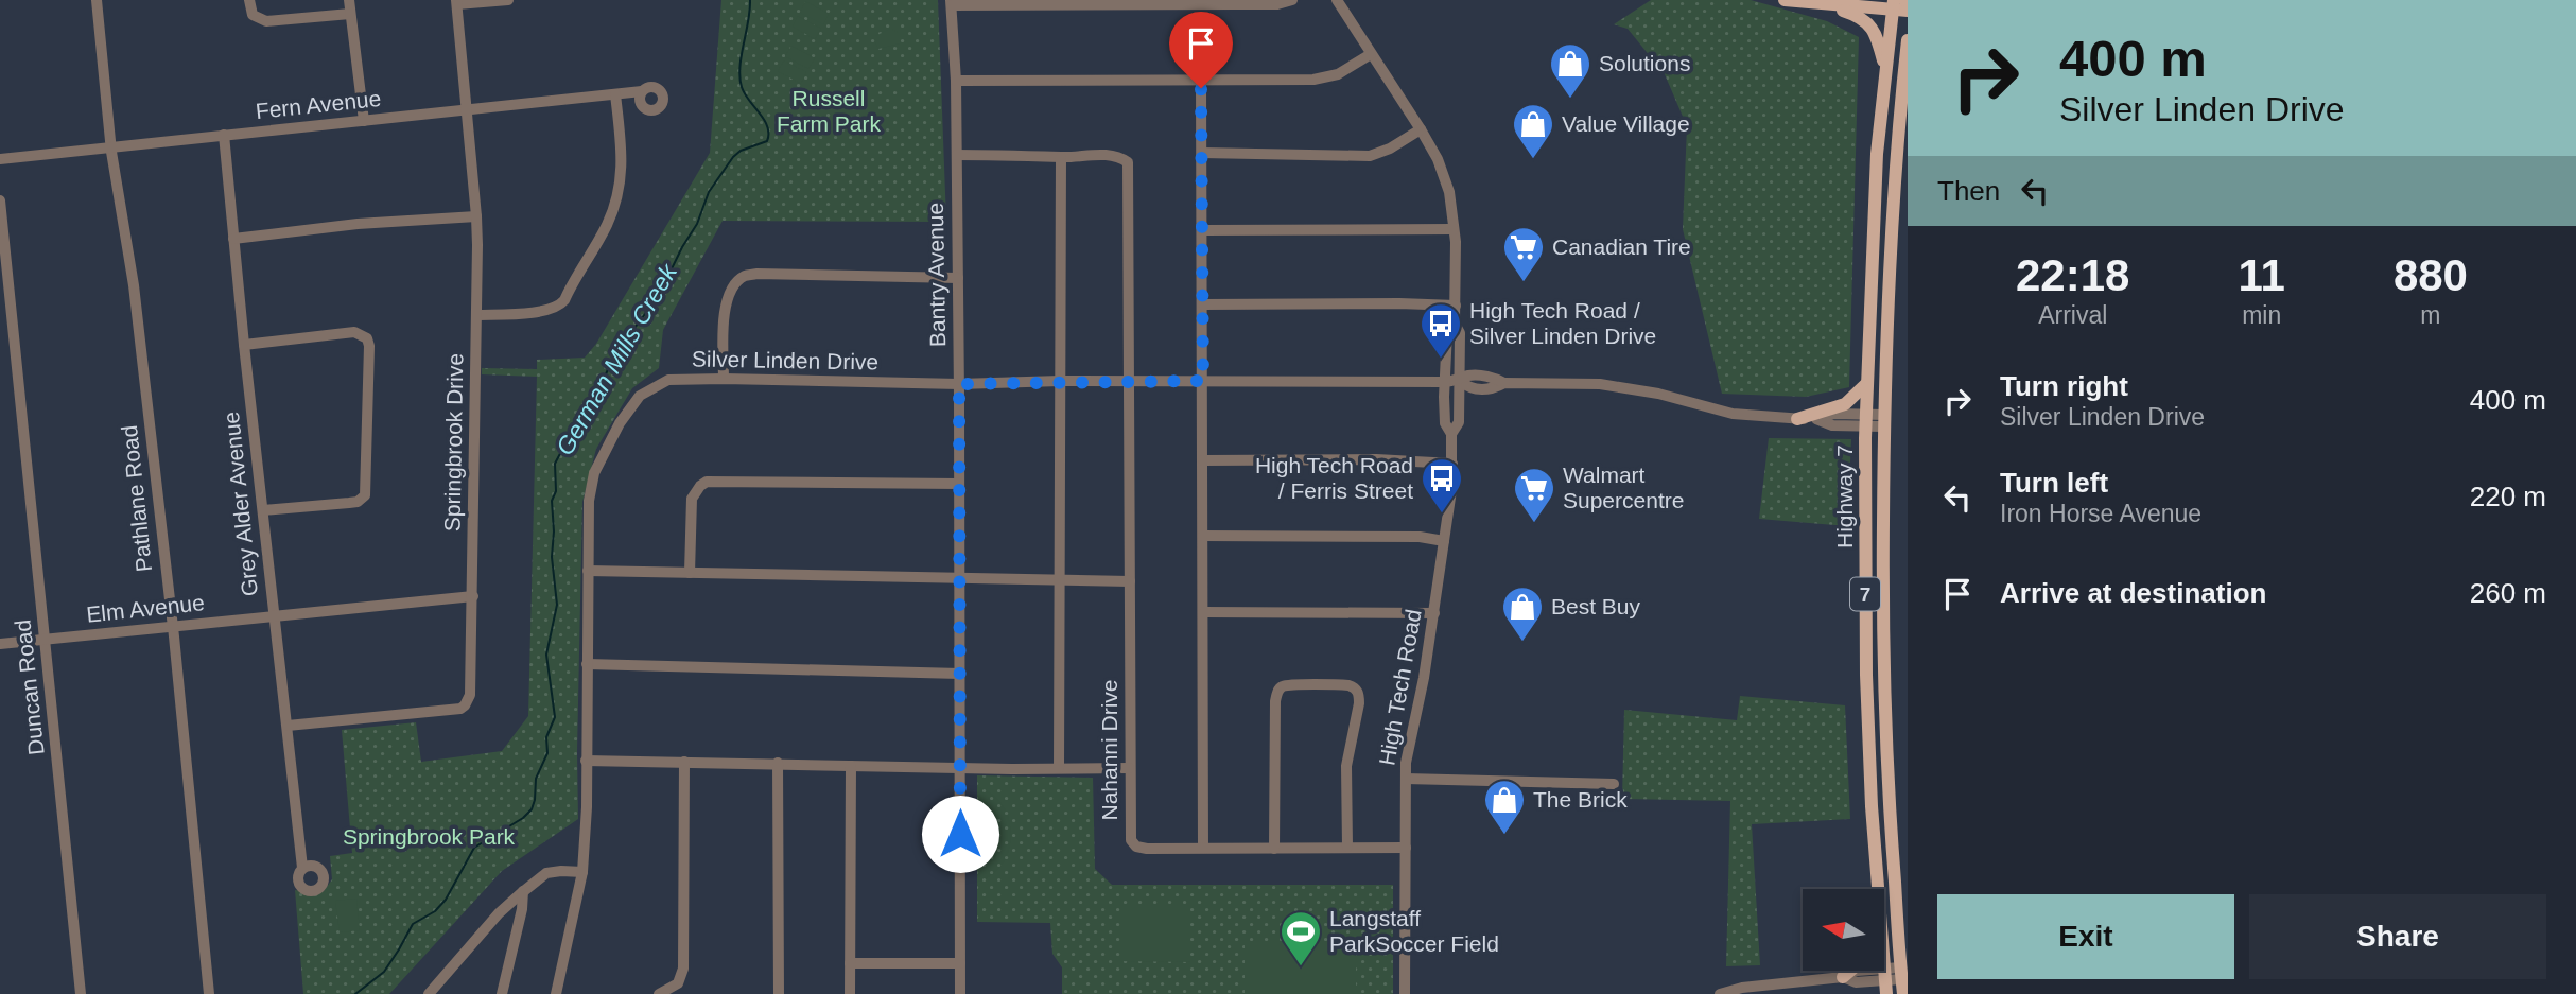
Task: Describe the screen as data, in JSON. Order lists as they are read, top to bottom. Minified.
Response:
{"streets":{"main road":["Highway 7","7"],"street":["Fern Avenue","Bantry Avenue","Silver Linden Drive","Springbrook Drive","Pathlane Road","Grey Alder Avenue","Elm Avenue","Duncan Road","High Tech Road","Nahanni Drive"]},"crossings":[["Fern Avenue","Springbrook Drive"],["Fern Avenue","Pathlane Road"],["Fern Avenue","Grey Alder Avenue"],["Bantry Avenue","Silver Linden Drive"],["Silver Linden Drive","Highway 7"],["Silver Linden Drive","High Tech Road"],["Silver Linden Drive","Nahanni Drive"],["Springbrook Drive","Grey Alder Avenue"],["Springbrook Drive","Elm Avenue"],["Pathlane Road","Elm Avenue"],["Grey Alder Avenue","Elm Avenue"],["Elm Avenue","Duncan Road"],["High Tech Road","Nahanni Drive"]],"water":["German Mills Creek"],"parks":["Russell Farm Park","Springbrook Park"],"places":{"shop":["Solutions","Value Village","Best Buy","The Brick"],"supermarket":["Canadian Tire","Walmart Supercentre"],"bus stop":["High Tech Road / Silver Linden Drive","High Tech Road / Ferris Street"],"sports":["Langstaff ParkSoccer Field"]},"north":"left","page":{"turn":["400 m","Silver Linden Drive"],"then":"Then","eta":["22:18","Arrival","11","min","880","m"],"list":[{"name":"Turn right","note":"Silver Linden Drive","value":"400 m"},{"name":"Turn left","note":"Iron Horse Avenue","value":"220 m"},{"name":"Arrive at destination","value":"260 m"}],"buttons":["Exit","Share"]}}
